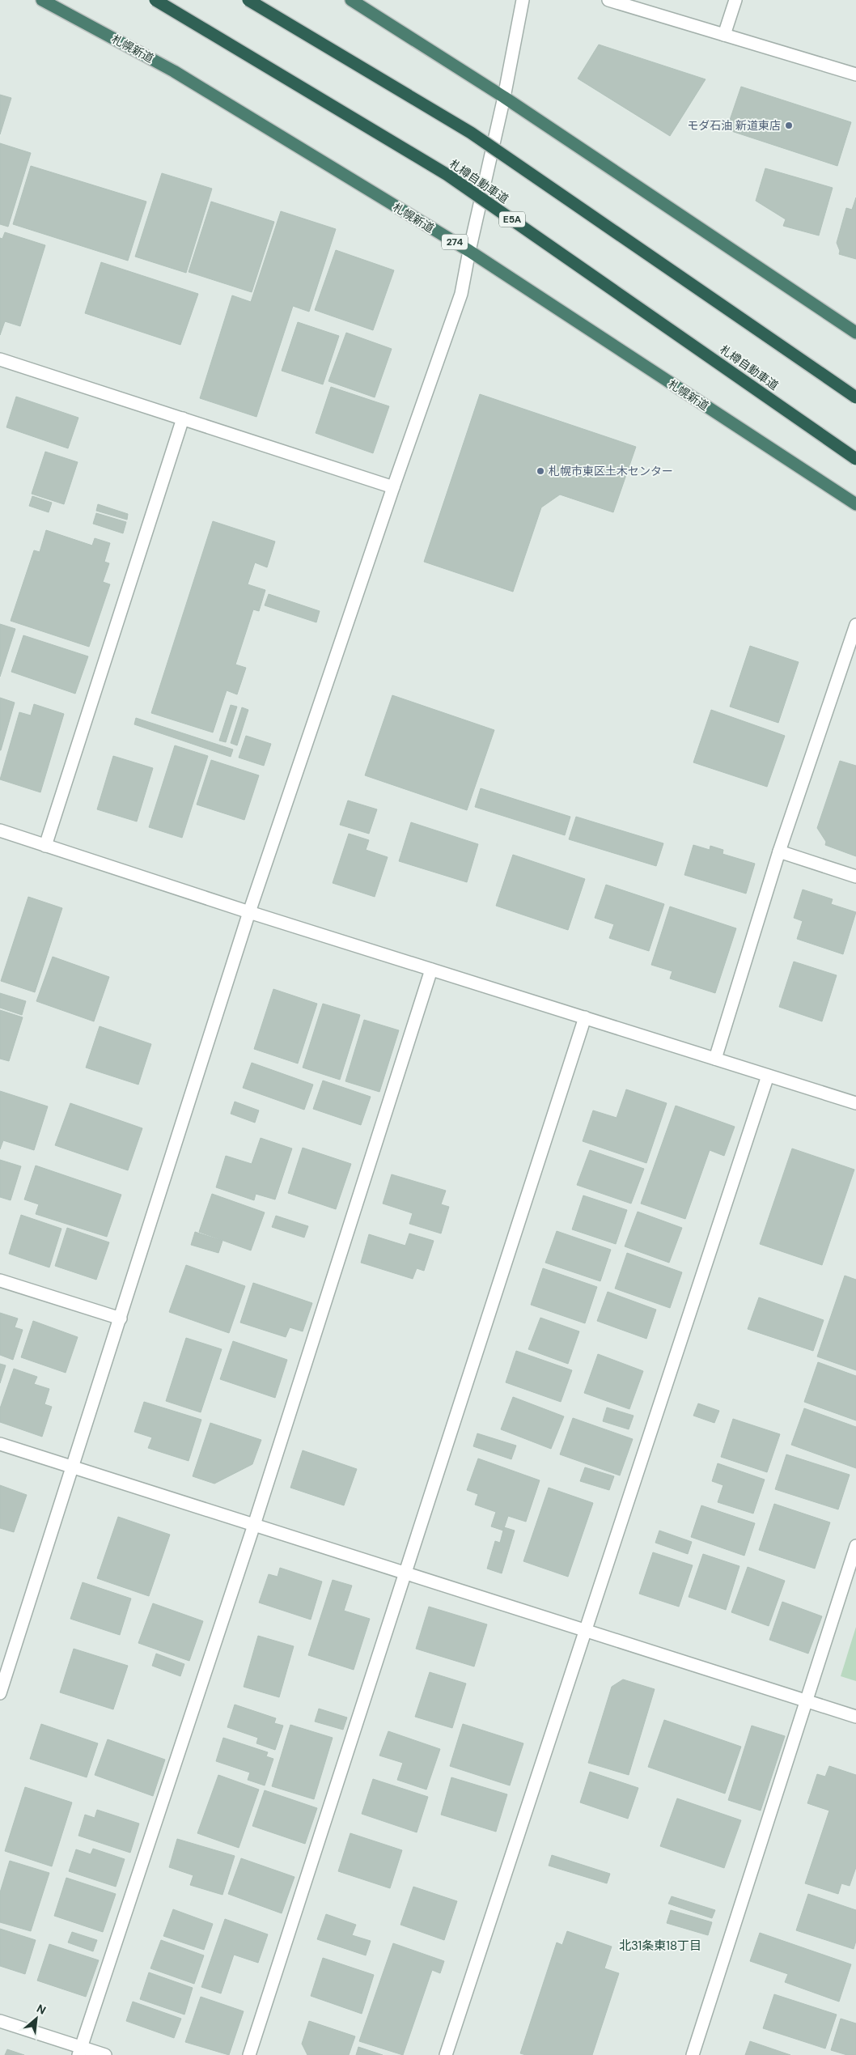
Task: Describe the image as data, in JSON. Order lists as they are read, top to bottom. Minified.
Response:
{"streets":{"highway":["札幌新道","札樽自動車道","E5A","274"]},"districts":["北31条東18丁目"],"places":["モダ石油 新道東店","札幌市東区土木センター"],"north":"top right"}
